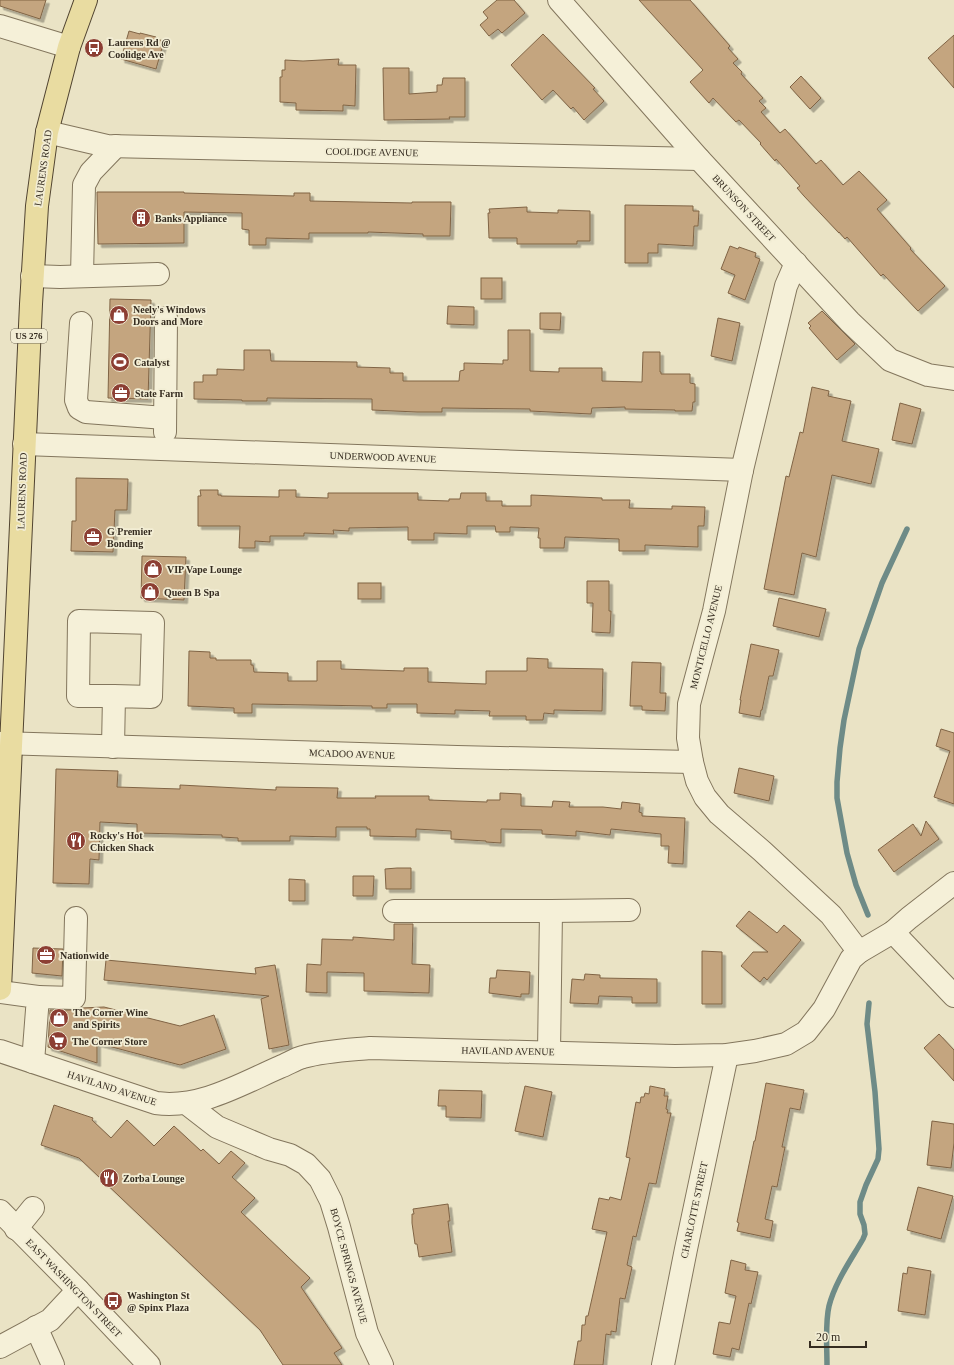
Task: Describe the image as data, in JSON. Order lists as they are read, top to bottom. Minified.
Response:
{"streets":{"main road":["LAURENS ROAD","US 276"],"street":["COOLIDGE AVENUE","BRUNSON STREET","UNDERWOOD AVENUE","MONTICELLO AVENUE","MCADOO AVENUE","HAVILAND AVENUE","CHARLOTTE STREET","BOYCE SPRINGS AVENUE","EAST WASHINGTON STREET"]},"crossings":[["COOLIDGE AVENUE","LAURENS ROAD"],["COOLIDGE AVENUE","BRUNSON STREET"],["LAURENS ROAD","UNDERWOOD AVENUE"],["LAURENS ROAD","MCADOO AVENUE"],["BRUNSON STREET","MONTICELLO AVENUE"],["UNDERWOOD AVENUE","MONTICELLO AVENUE"],["MONTICELLO AVENUE","MCADOO AVENUE"],["MONTICELLO AVENUE","HAVILAND AVENUE"],["HAVILAND AVENUE","CHARLOTTE STREET"],["HAVILAND AVENUE","BOYCE SPRINGS AVENUE"]],"places":{"bus stop":["Laurens Rd @ Coolidge Ave","Washington St @ Spinx Plaza"],"building":["Banks Appliance"],"shop":["Neely's Windows Doors and More","VIP Vape Lounge","Queen B Spa","The Corner Wine and Spirits"],"sports":["Catalyst"],"office":["State Farm","G Premier Bonding","Nationwide"],"restaurant":["Rocky's Hot Chicken Shack","Zorba Lounge"],"supermarket":["The Corner Store"]},"scale_bar":"20 m"}
